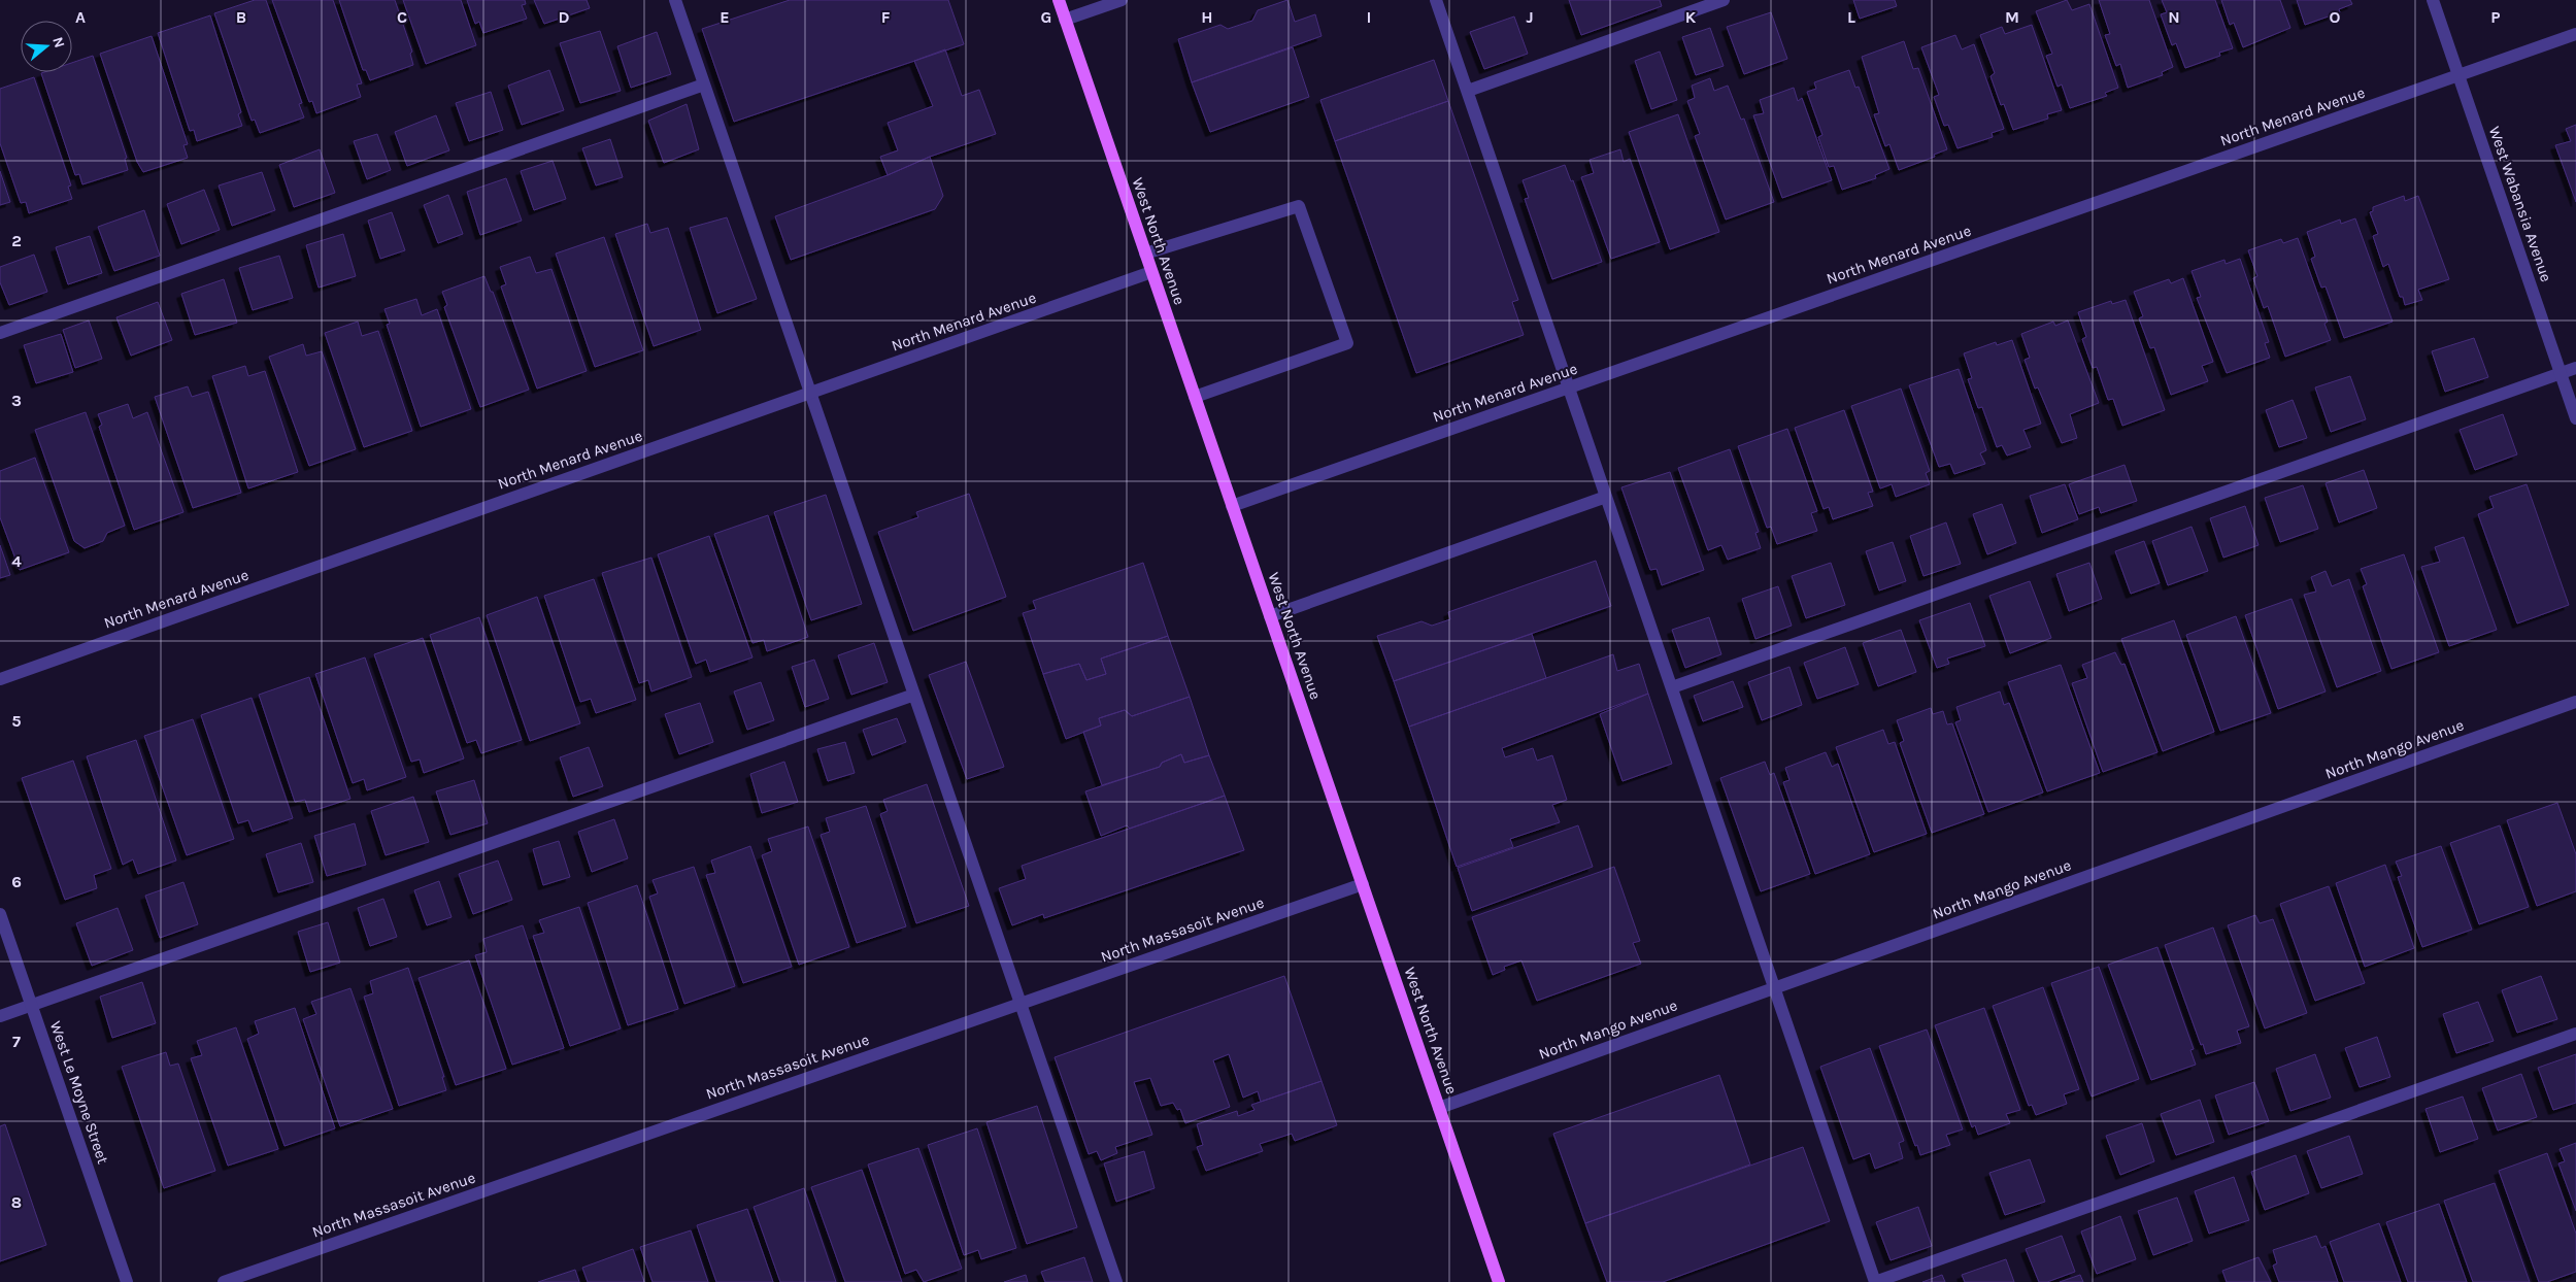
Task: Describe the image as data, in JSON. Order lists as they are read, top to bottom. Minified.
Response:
{"streets":{"main road":["West North Avenue"],"street":["North Menard Avenue","West Wabansia Avenue","North Mango Avenue","North Massasoit Avenue","West Le Moyne Street"]},"crossings":[["North Menard Avenue","West Wabansia Avenue"],["North Menard Avenue","West North Avenue"],["West North Avenue","North Mango Avenue"],["West North Avenue","North Massasoit Avenue"]],"north":"right","grid":{"columns":["A","B","C","D","E","F","G","H","I","J","K","L","M","N","O","P"],"rows":["2","3","4","5","6","7","8"]}}
